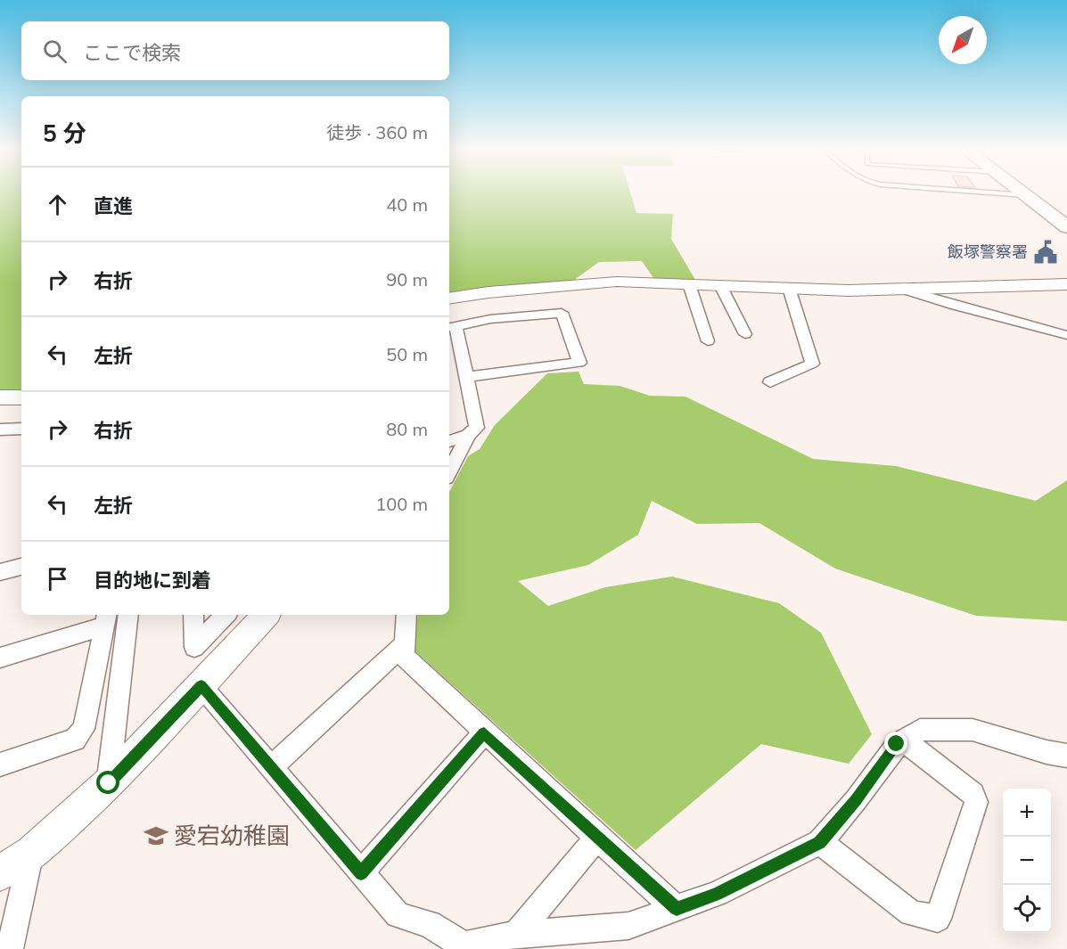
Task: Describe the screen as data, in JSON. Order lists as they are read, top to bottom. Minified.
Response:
{"places":{"public building":["飯塚警察署"],"school or university":["愛宕幼稚園"]},"north":"bottom left","page":{"search":"ここで検索","heading":["5 分","徒歩 · 360 m"],"list":[["直進","40 m"],["右折","90 m"],["左折","50 m"],["右折","80 m"],["左折","100 m"],"目的地に到着"],"map_buttons":["+","−"]}}
